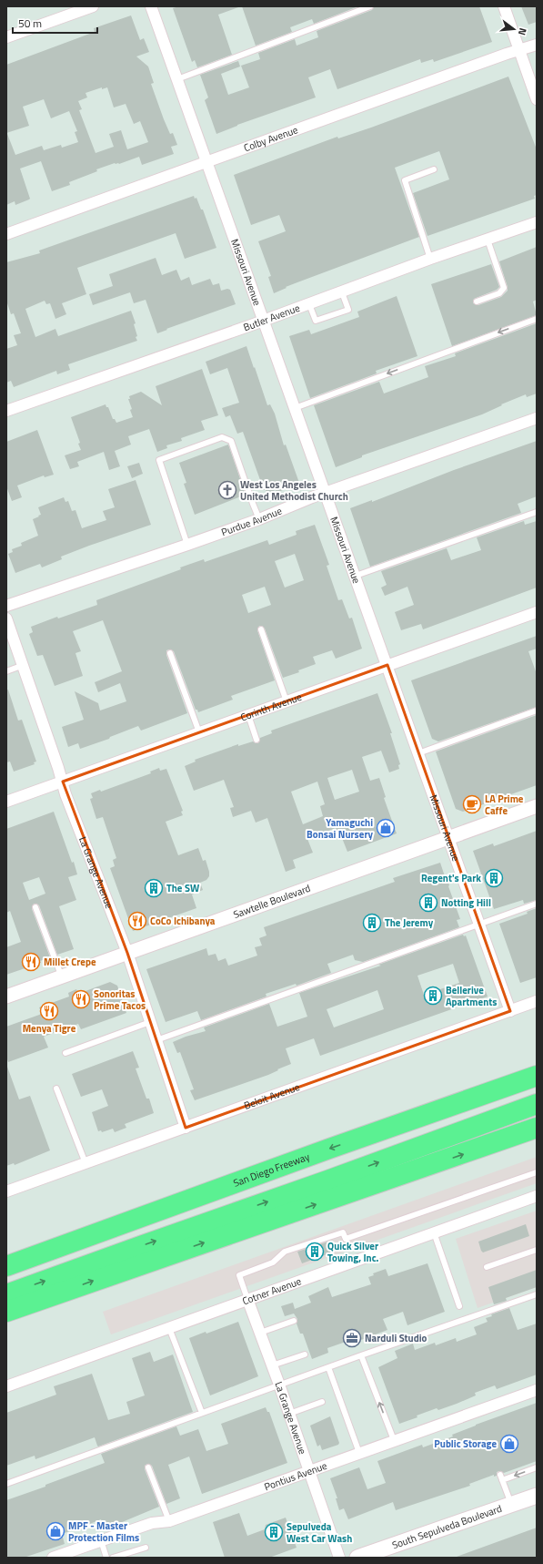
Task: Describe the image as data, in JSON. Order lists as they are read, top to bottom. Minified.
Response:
{"streets":{"highway":["San Diego Freeway"],"main road":["South Sepulveda Boulevard"],"street":["Colby Avenue","Missouri Avenue","Butler Avenue","Purdue Avenue","Corinth Avenue","La Grange Avenue","Sawtelle Boulevard","Beloit Avenue","Cotner Avenue","Pontius Avenue"]},"crossings":[["Colby Avenue","Missouri Avenue"],["Missouri Avenue","Butler Avenue"],["Missouri Avenue","Purdue Avenue"],["Missouri Avenue","Corinth Avenue"],["Missouri Avenue","Sawtelle Boulevard"],["Missouri Avenue","Beloit Avenue"],["Corinth Avenue","La Grange Avenue"],["La Grange Avenue","Sawtelle Boulevard"],["La Grange Avenue","Beloit Avenue"],["La Grange Avenue","Cotner Avenue"],["La Grange Avenue","Pontius Avenue"]],"places":{"church":["West Los Angeles United Methodist Church"],"cafe":["LA Prime Caffe"],"shop":["Yamaguchi Bonsai Nursery","Public Storage","MPF - Master Protection Films"],"building":["Regent's Park","The SW","Notting Hill","The Jeremy","Bellerive Apartments","Quick Silver Towing, Inc.","Sepulveda West Car Wash"],"restaurant":["CoCo Ichibanya","Millet Crepe","Sonoritas Prime Tacos","Menya Tigre"],"office":["Narduli Studio"]},"scale_bar":"50 m","north":"right"}
